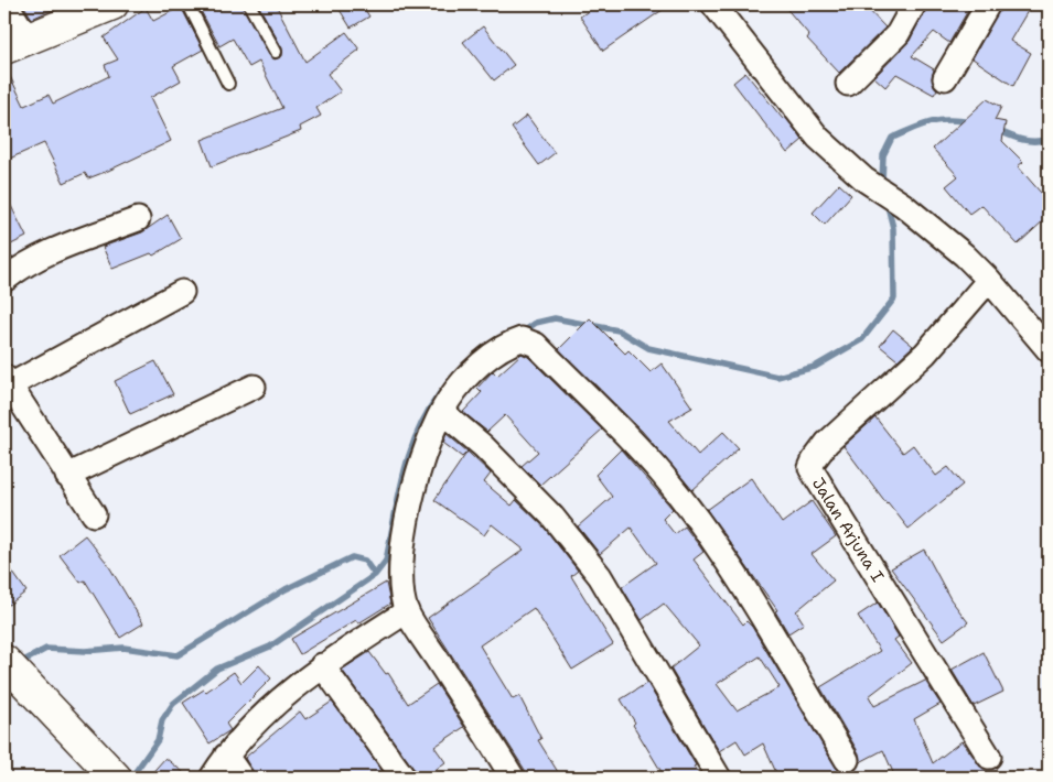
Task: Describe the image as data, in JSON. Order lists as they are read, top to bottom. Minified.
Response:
{"streets":{"street":["Jalan Arjuna I"]}}
